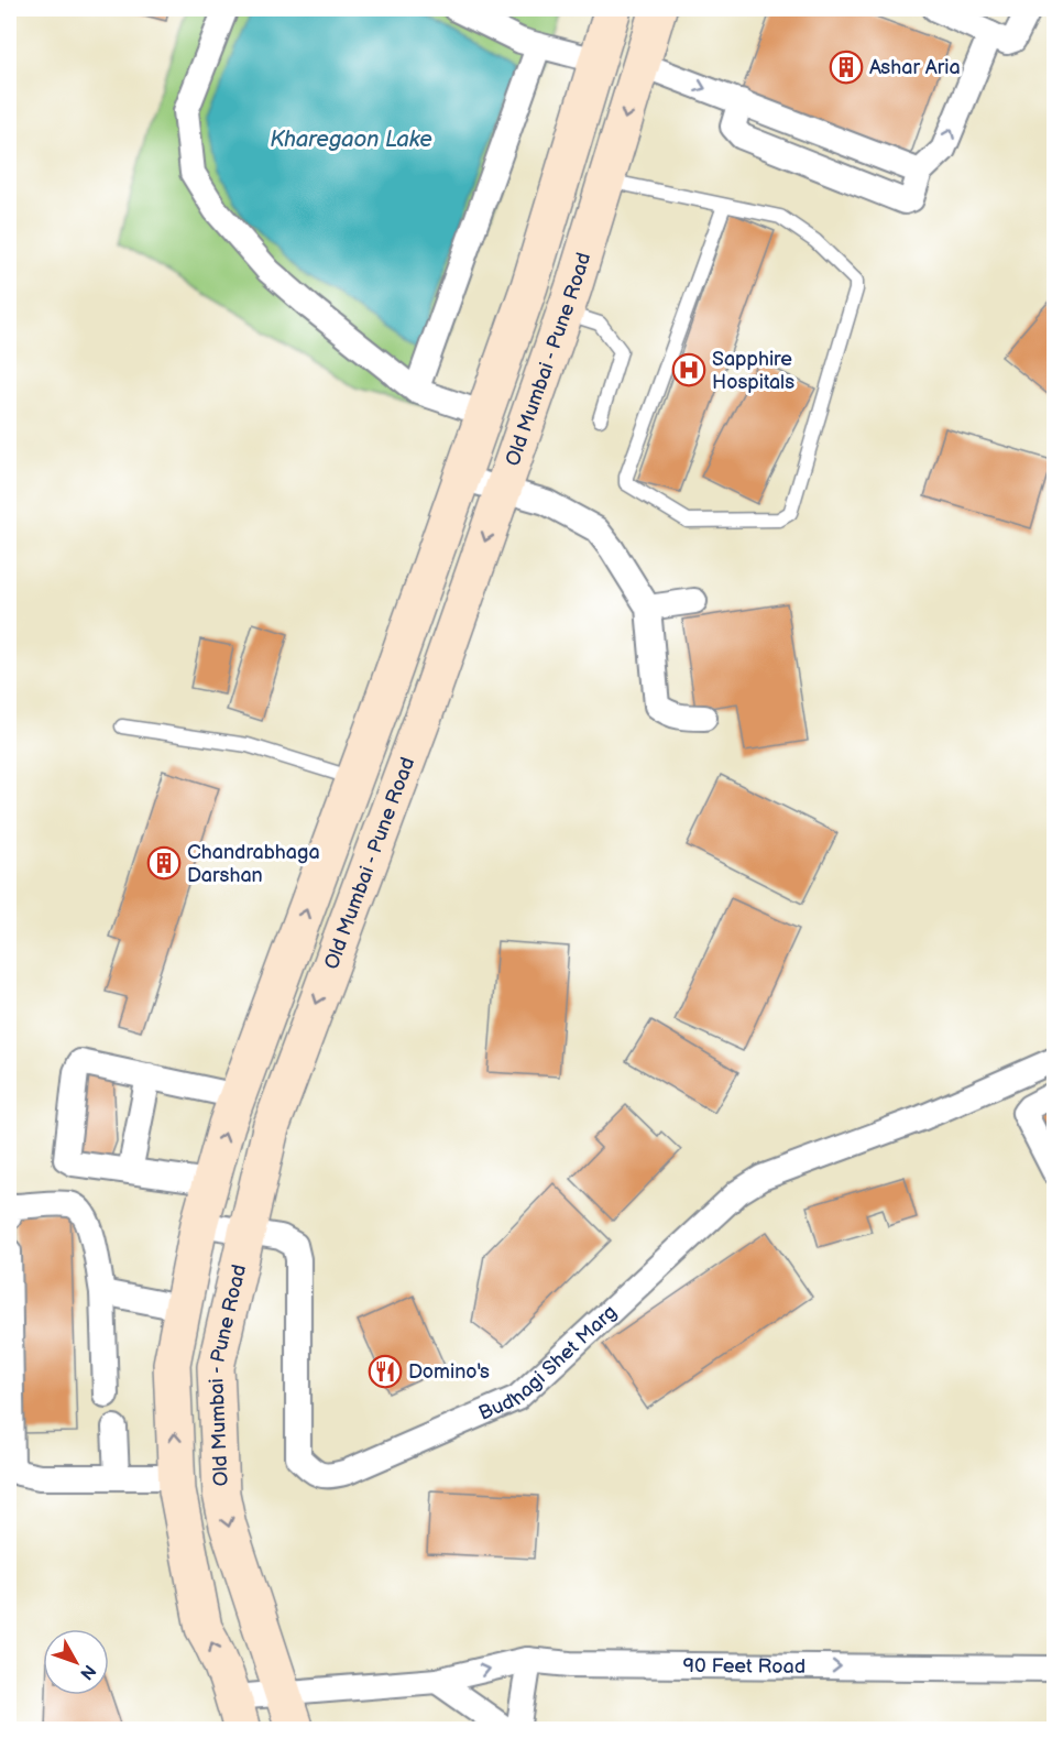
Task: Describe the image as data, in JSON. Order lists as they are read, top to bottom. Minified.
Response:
{"streets":{"main road":["Old Mumbai - Pune Road"],"street":["Budhagi Shet Marg","90 Feet Road"]},"crossings":[["Old Mumbai - Pune Road","Budhagi Shet Marg"],["Old Mumbai - Pune Road","90 Feet Road"]],"one_way":["90 Feet Road"],"water":["Kharegaon Lake"],"places":{"building":["Ashar Aria","Chandrabhaga Darshan"],"hospital":["Sapphire Hospitals"],"restaurant":["Domino's"]},"north":"bottom right"}
